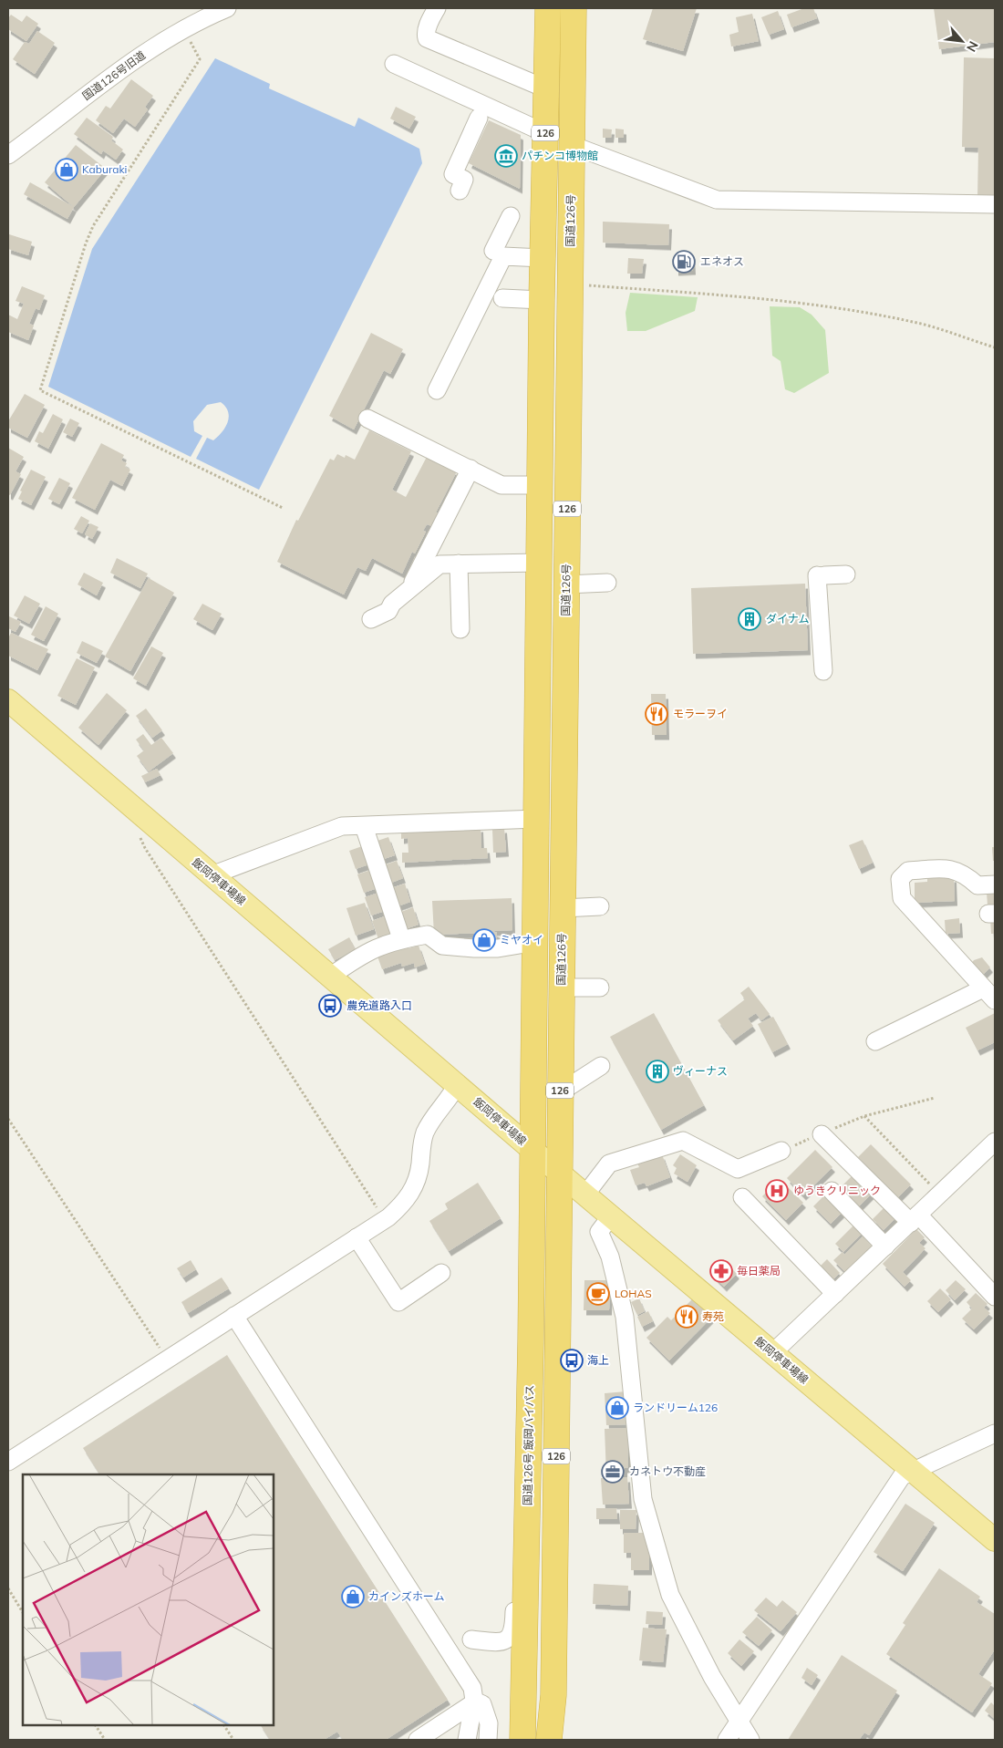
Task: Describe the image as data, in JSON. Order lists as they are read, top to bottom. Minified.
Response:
{"streets":{"highway":["126","国道126号","国道126号 飯岡バイパス"],"main road":["飯岡停車場線"],"street":["国道126号旧道"]},"crossings":[["126","国道126号"],["126","飯岡停車場線"],["126","国道126号 飯岡バイパス"],["国道126号","飯岡停車場線"],["飯岡停車場線","国道126号 飯岡バイパス"]],"places":{"museum":["パチンコ博物館"],"shop":["Kaburaki","ミヤオイ","ランドリーム126","カインズホーム"],"fuel station":["エネオス"],"building":["ダイナム","ヴィーナス"],"restaurant":["モラーヲイ","寿苑"],"bus stop":["農免道路入口","海上"],"hospital":["ゆうきクリニック"],"pharmacy":["毎日薬局"],"cafe":["LOHAS"],"office":["カネトウ不動産"]},"north":"bottom right"}
